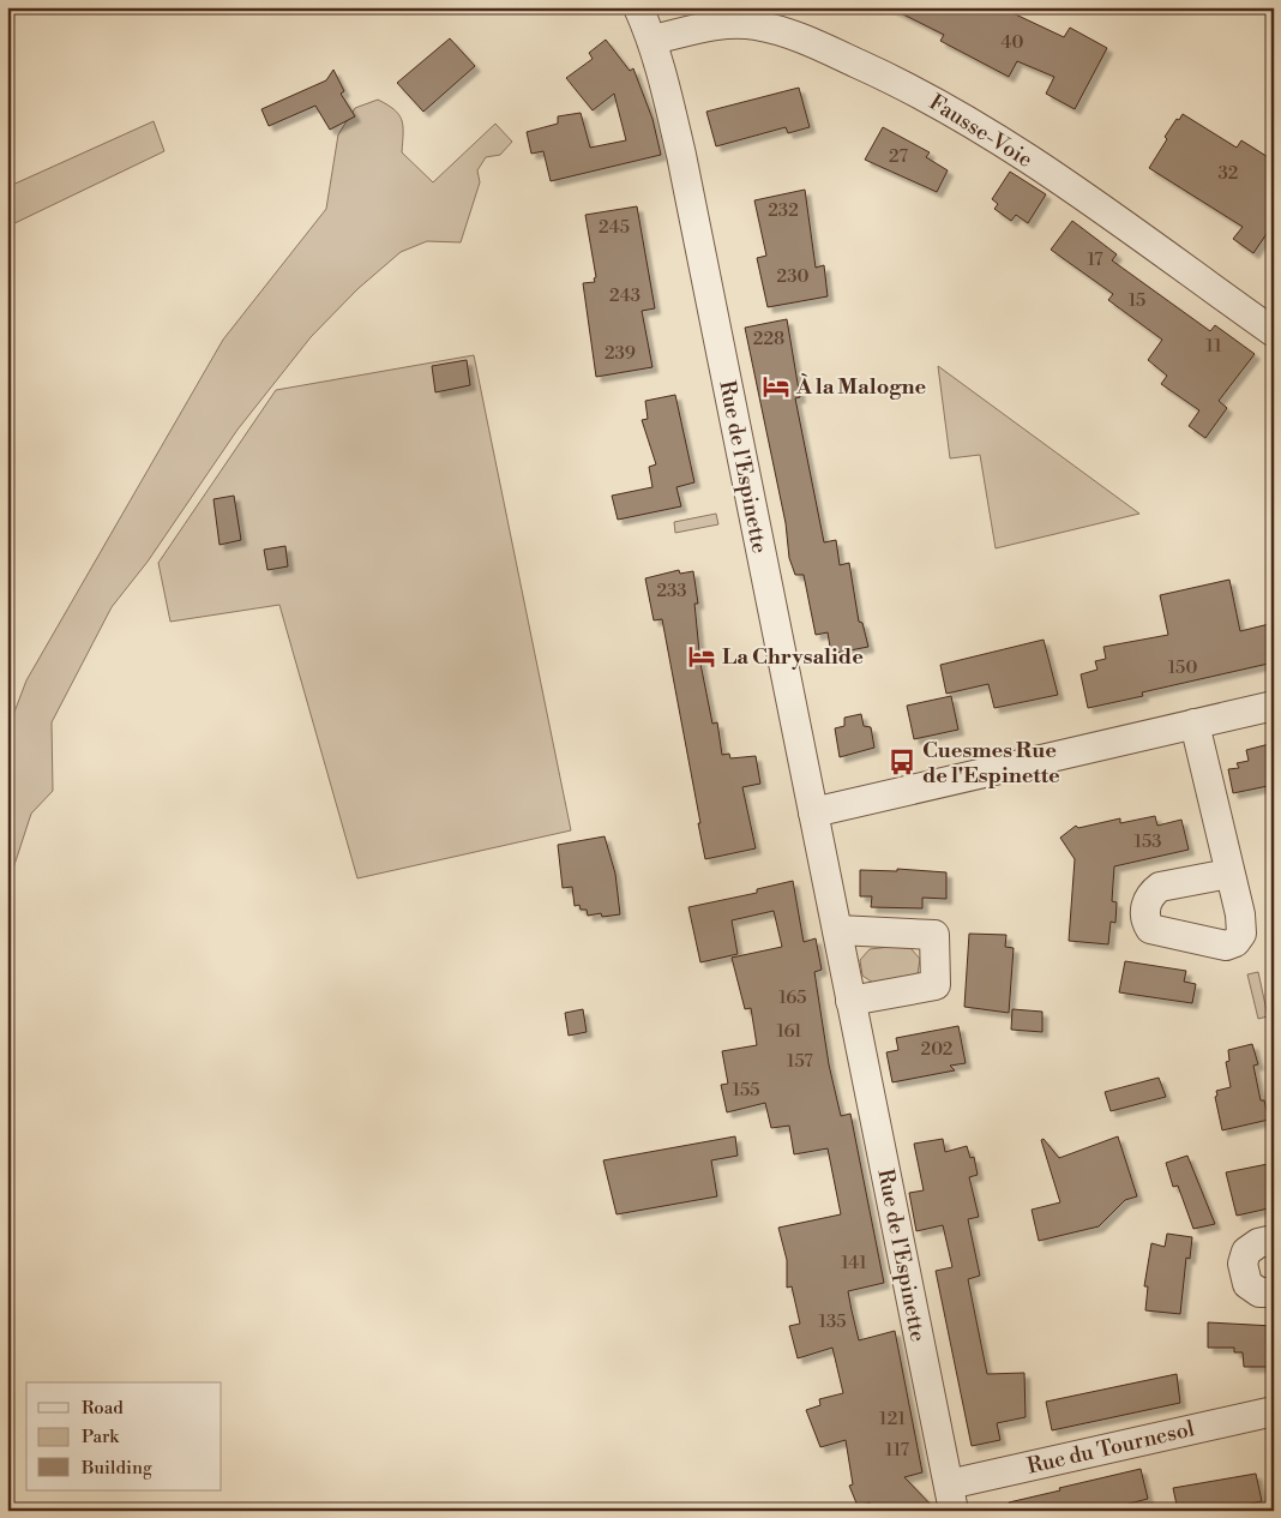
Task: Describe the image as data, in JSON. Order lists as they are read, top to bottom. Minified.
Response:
{"streets":{"street":["Fausse-Voie","Rue de l'Espinette","Rue du Tournesol"]},"crossings":[["Fausse-Voie","Rue de l'Espinette"],["Rue de l'Espinette","Rue du Tournesol"]],"places":{"hotel":["À la Malogne","La Chrysalide"],"bus stop":["Cuesmes Rue de l'Espinette"]},"house_numbers":["40","27","32","232","245","17","230","243","15","228","11","239","233","150","153","165","161","202","157","155","141","135","121","117"],"legend":["Road","Park","Building"]}
